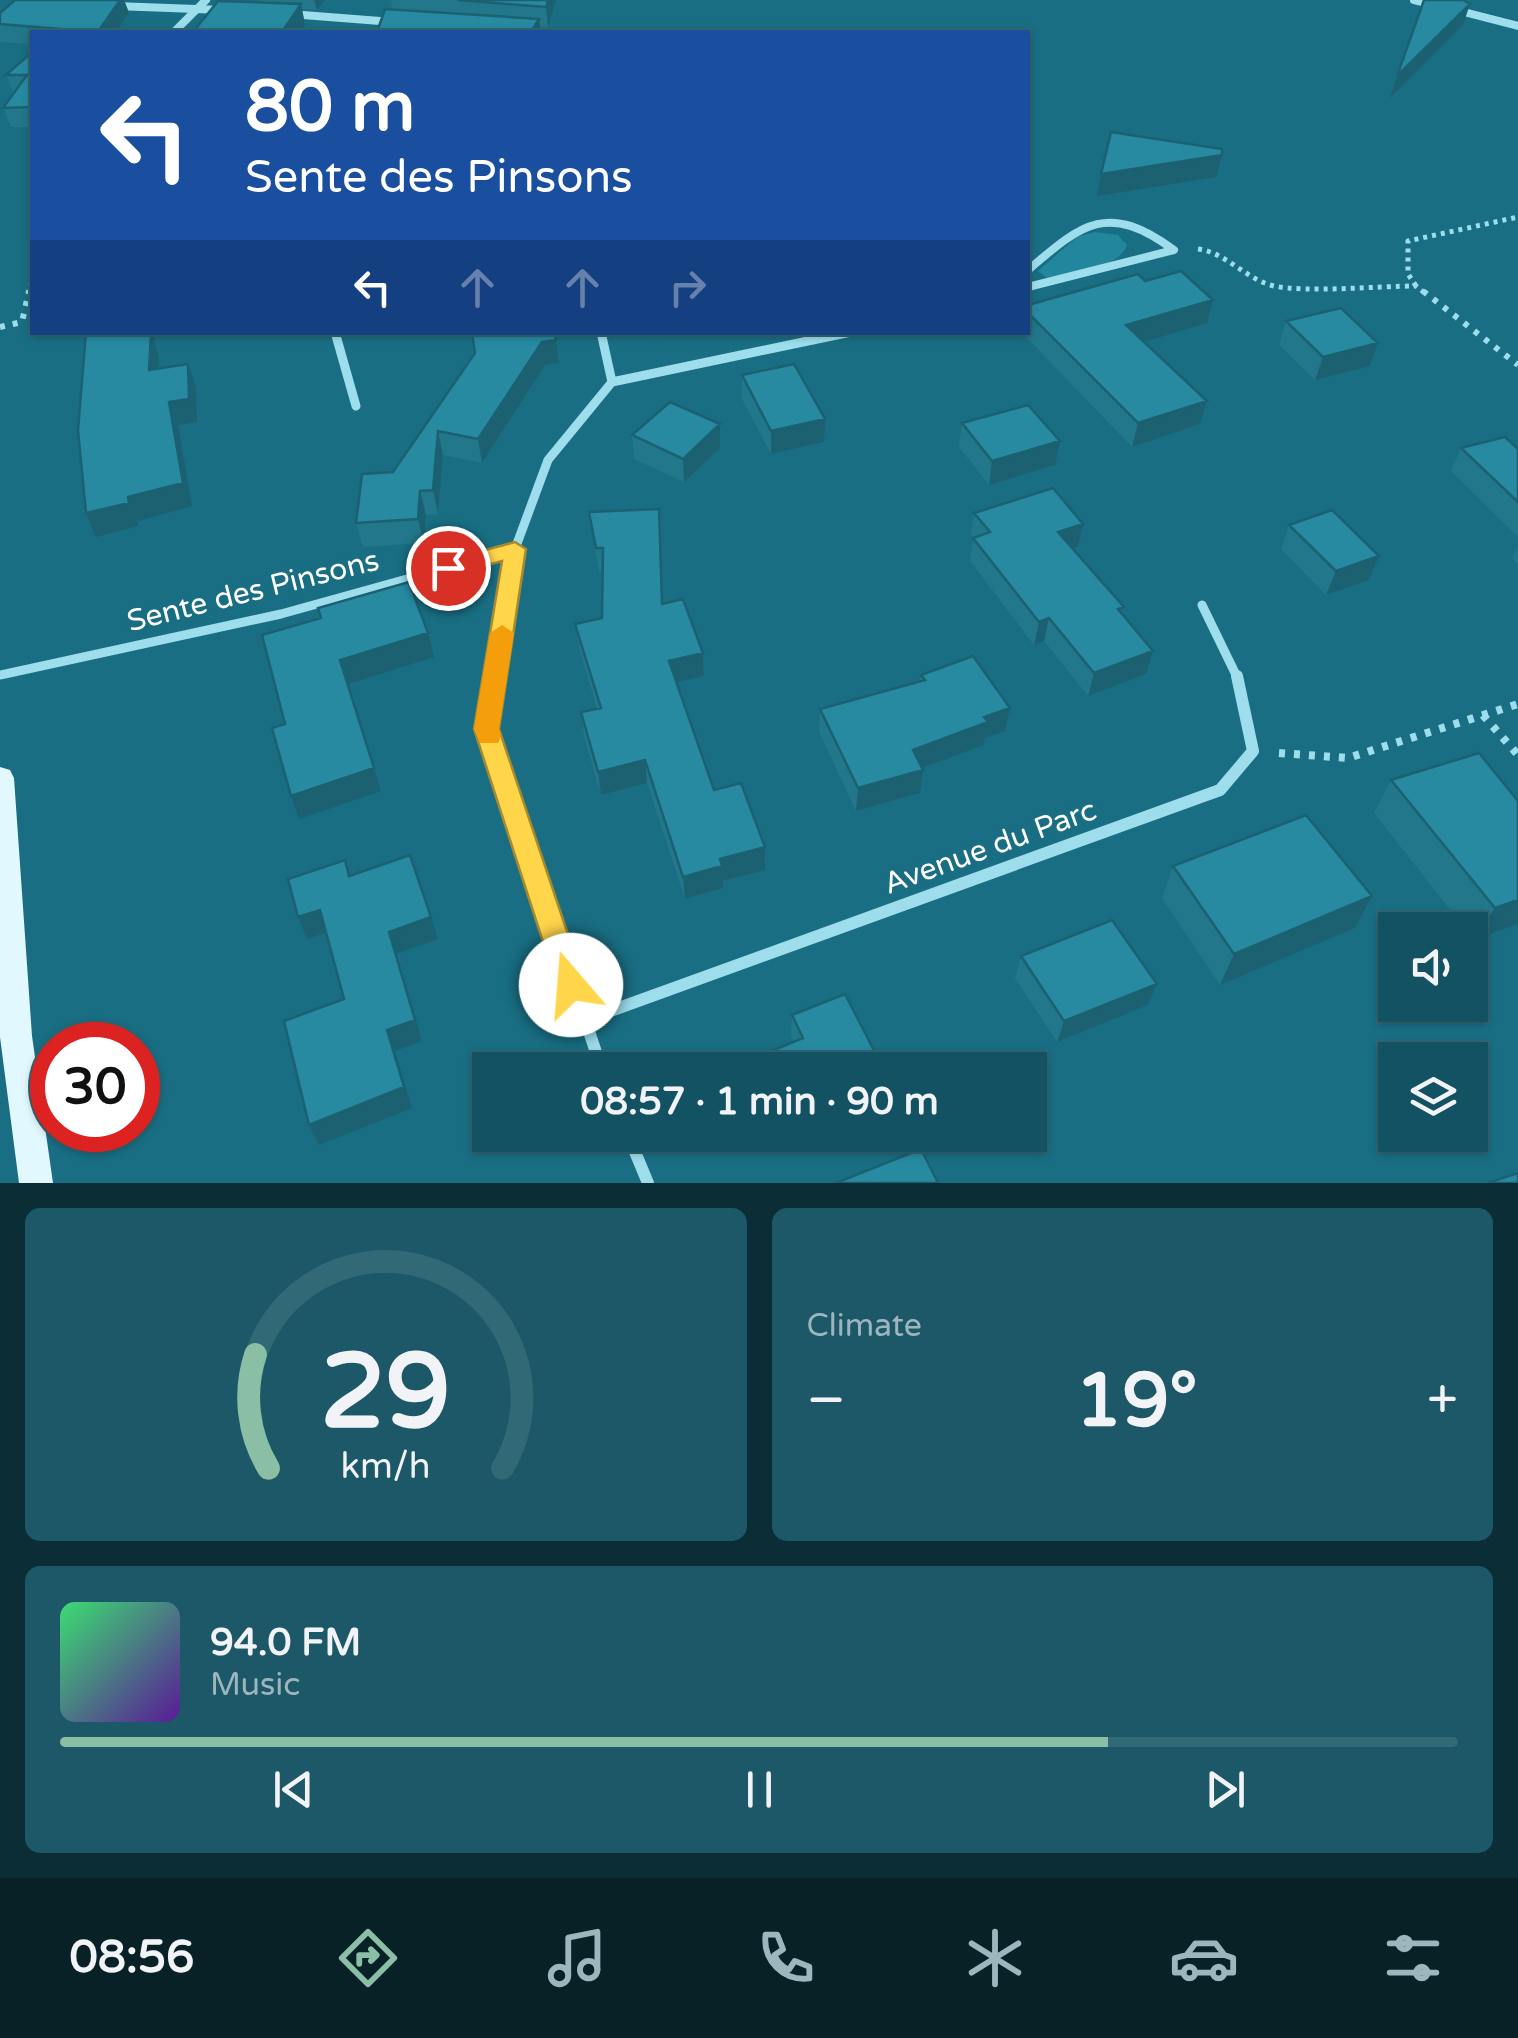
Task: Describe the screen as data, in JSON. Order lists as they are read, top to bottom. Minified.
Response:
{"streets":{"street":["Sente des Pinsons","Avenue du Parc"]},"page":{"turn":["80 m","Sente des Pinsons"],"limit":"30","trip":"08:57 · 1 min · 90 m","tile":"Climate","heat":["−","19°","+"],"song":["94.0 FM","Music"],"tabs":"08:56","gauge":["29","km/h"]}}
